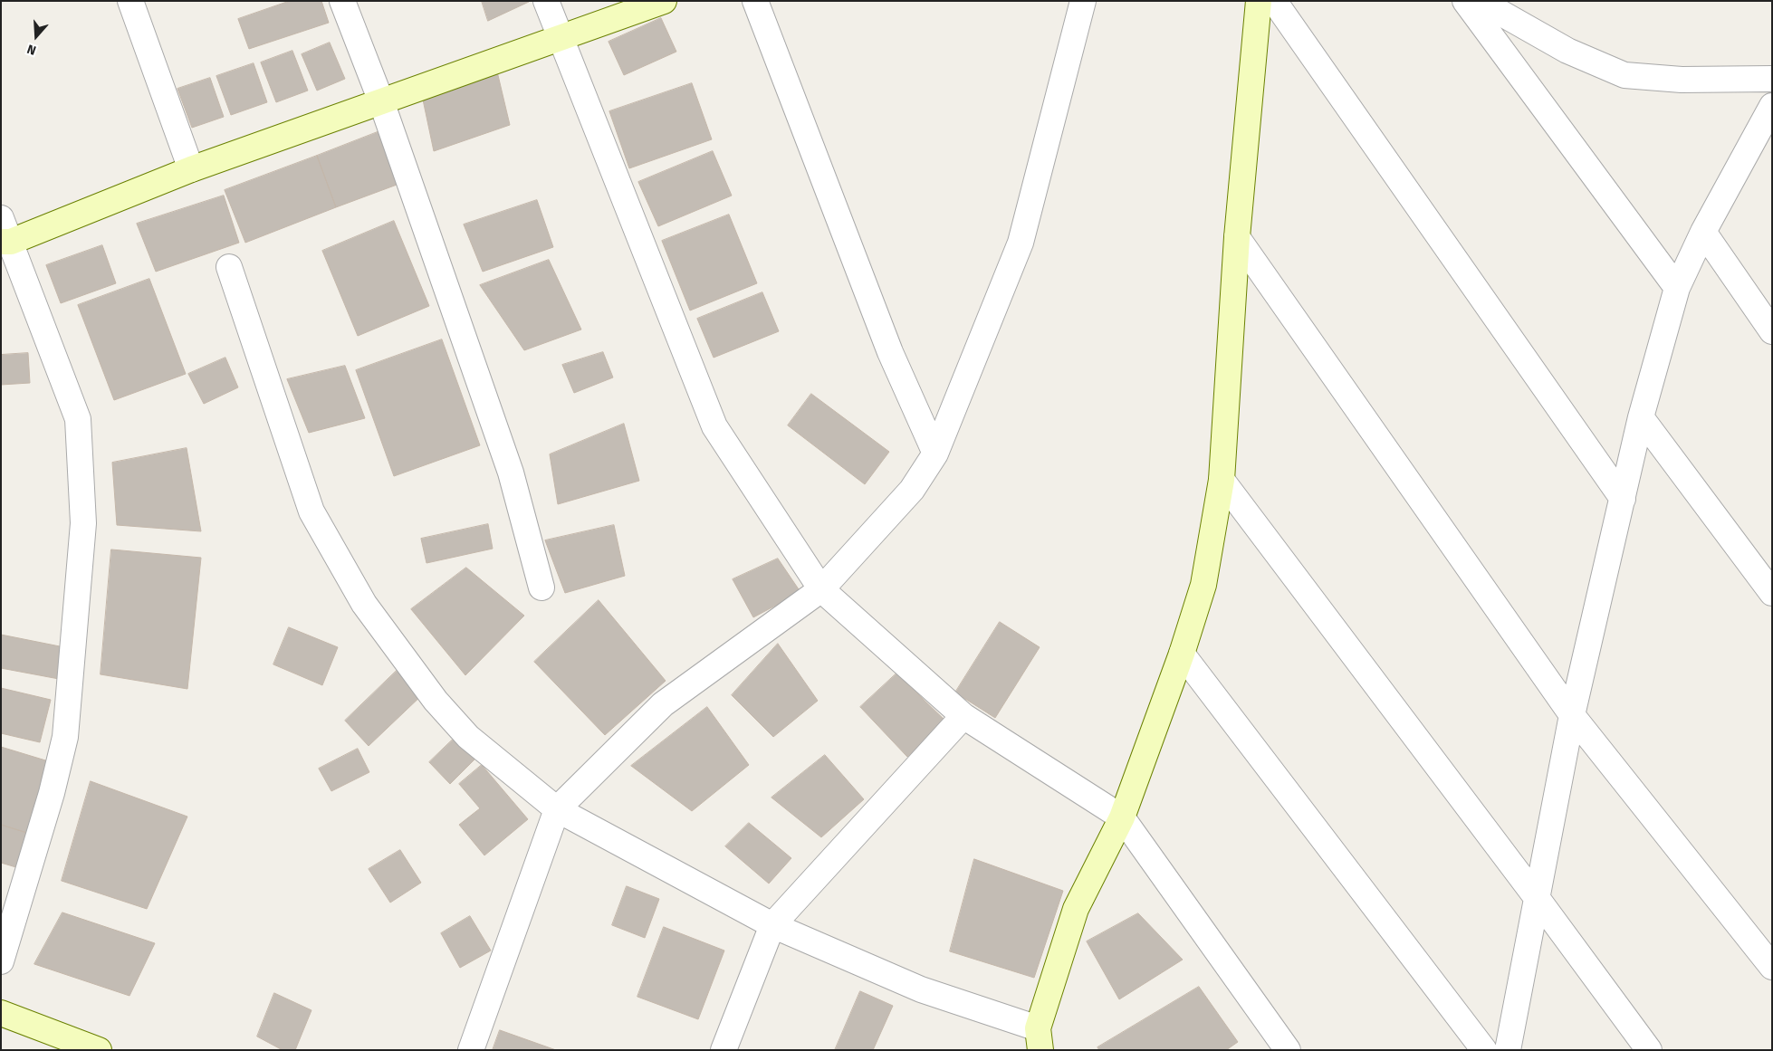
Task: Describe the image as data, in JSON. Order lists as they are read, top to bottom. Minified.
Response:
{"north":"bottom"}
